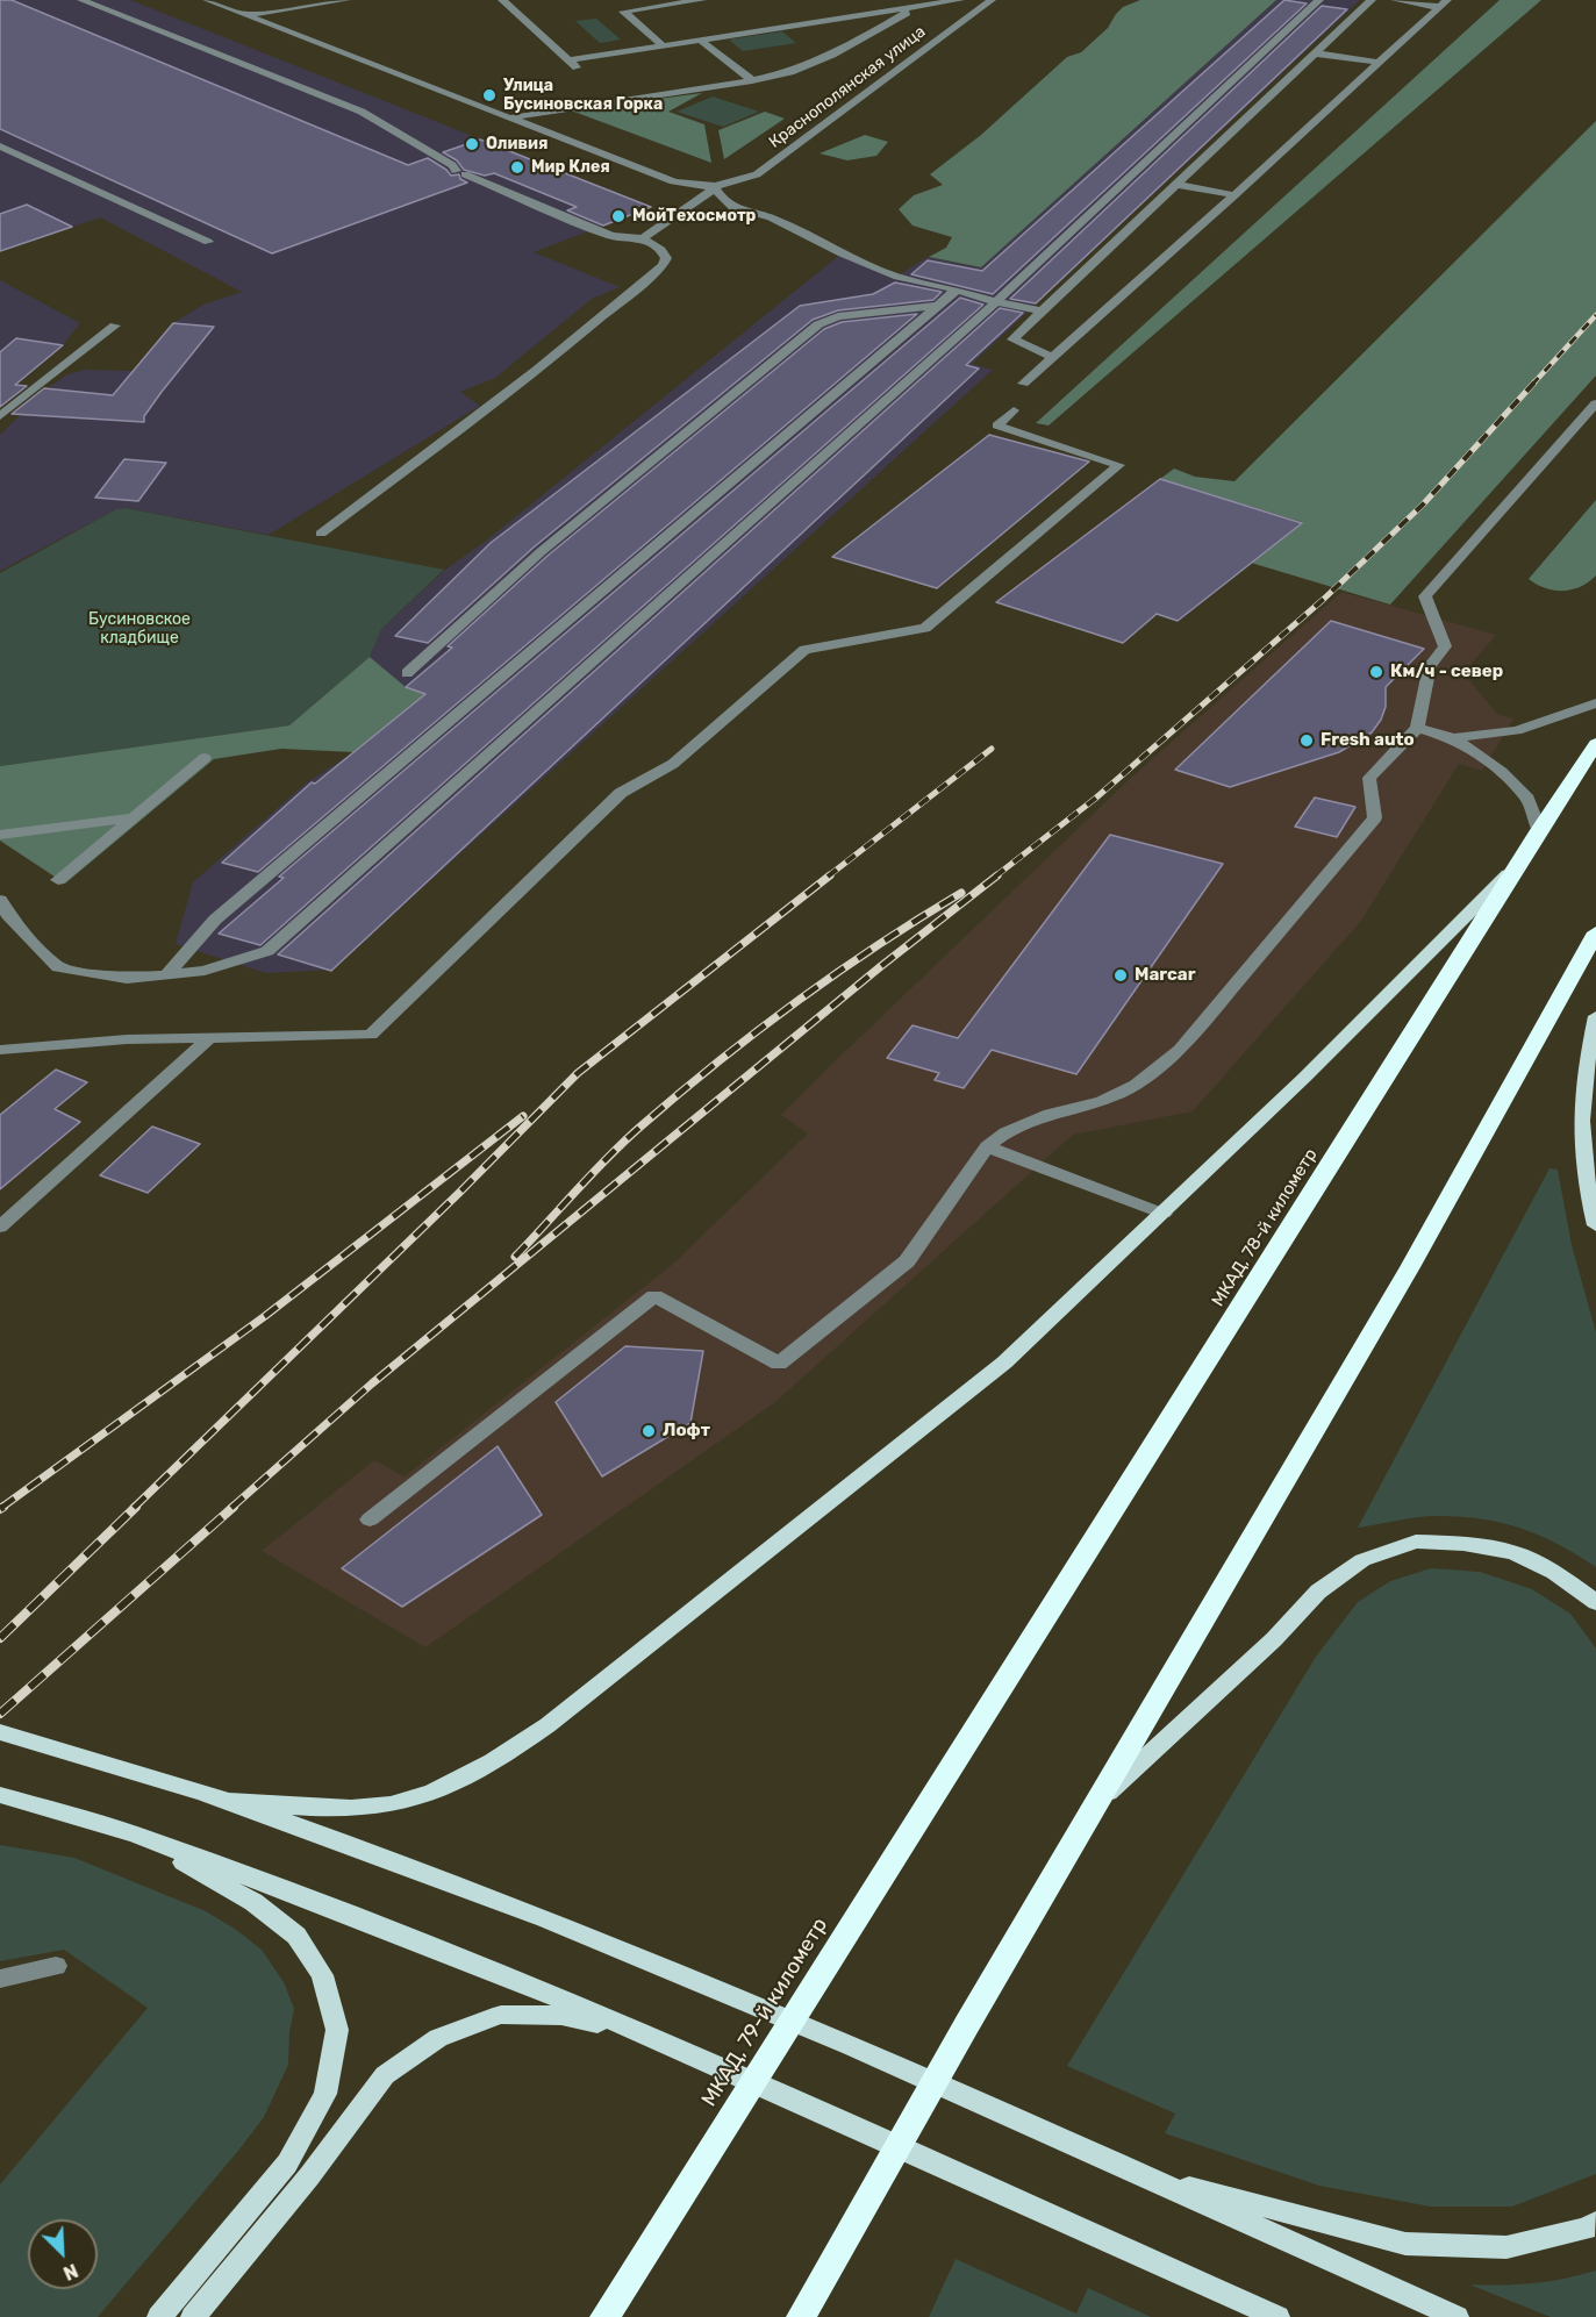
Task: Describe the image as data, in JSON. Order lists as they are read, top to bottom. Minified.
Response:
{"streets":{"highway":["МКАД, 78-й километр","МКАД, 79-й километр"],"street":["Краснополянская улица"]},"crossings":[["МКАД, 78-й километр","МКАД, 79-й километр"]],"parks":["Бусиновское кладбище"],"places":["Улица Бусиновская Горка","Оливия","Мир Клея","МойТехосмотр","Км/ч - север","Fresh auto","Marcar","Лофт"],"north":"bottom right"}
